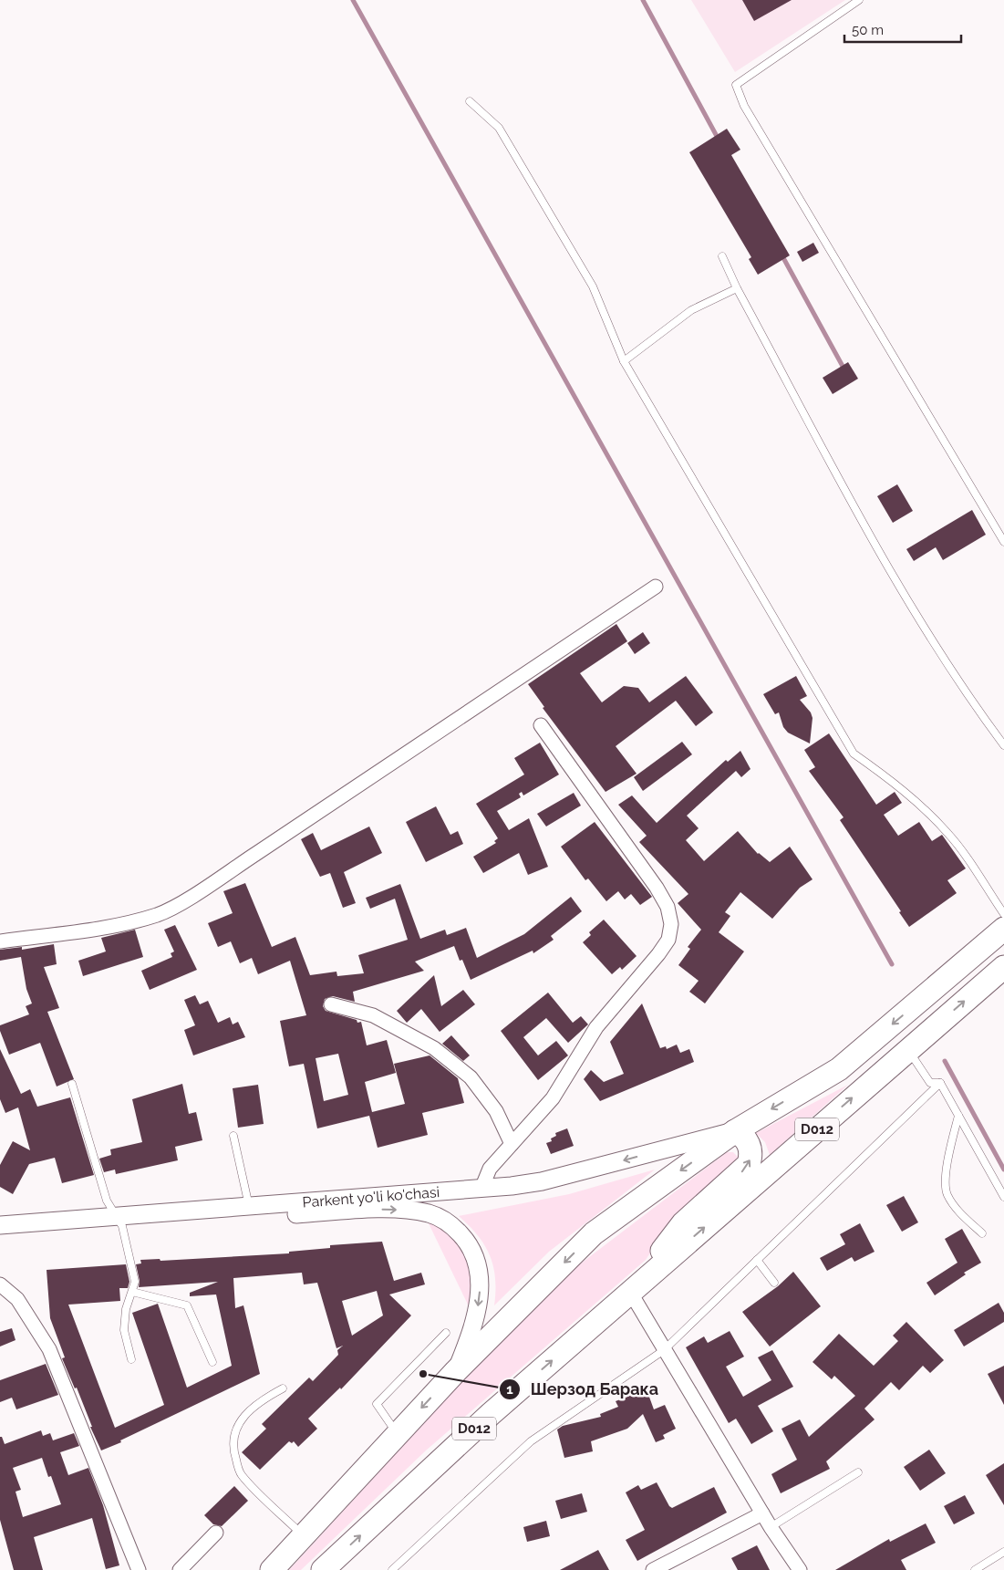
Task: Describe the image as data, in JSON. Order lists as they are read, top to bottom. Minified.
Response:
{"streets":{"highway":["D012"],"street":["Parkent yo'li ko'chasi"]},"crossings":[["D012","Parkent yo'li ko'chasi"]],"places":["Шерзод Барака"],"scale_bar":"50 m"}
